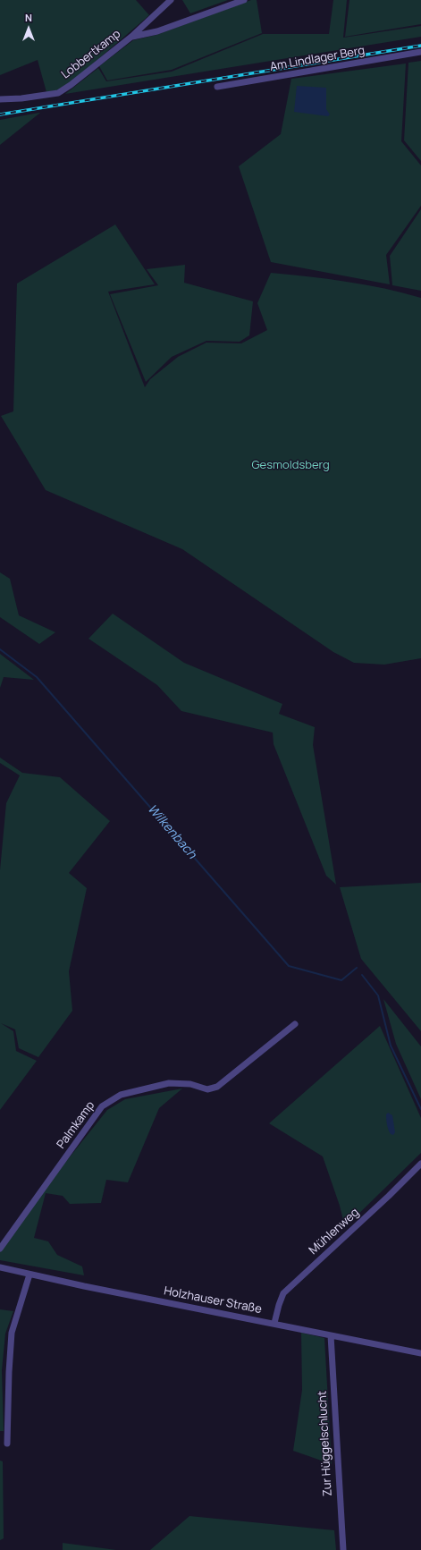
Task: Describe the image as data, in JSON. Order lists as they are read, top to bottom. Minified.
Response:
{"streets":{"street":["Lobbertkamp","Am Lindlager Berg","Palmkamp","Mühlenweg","Holzhauser Straße","Zur Hüggelschlucht"]},"crossings":[["Mühlenweg","Holzhauser Straße"],["Holzhauser Straße","Zur Hüggelschlucht"]],"water":["Wilkenbach"],"parks":["Gesmoldsberg"],"north":"top"}
